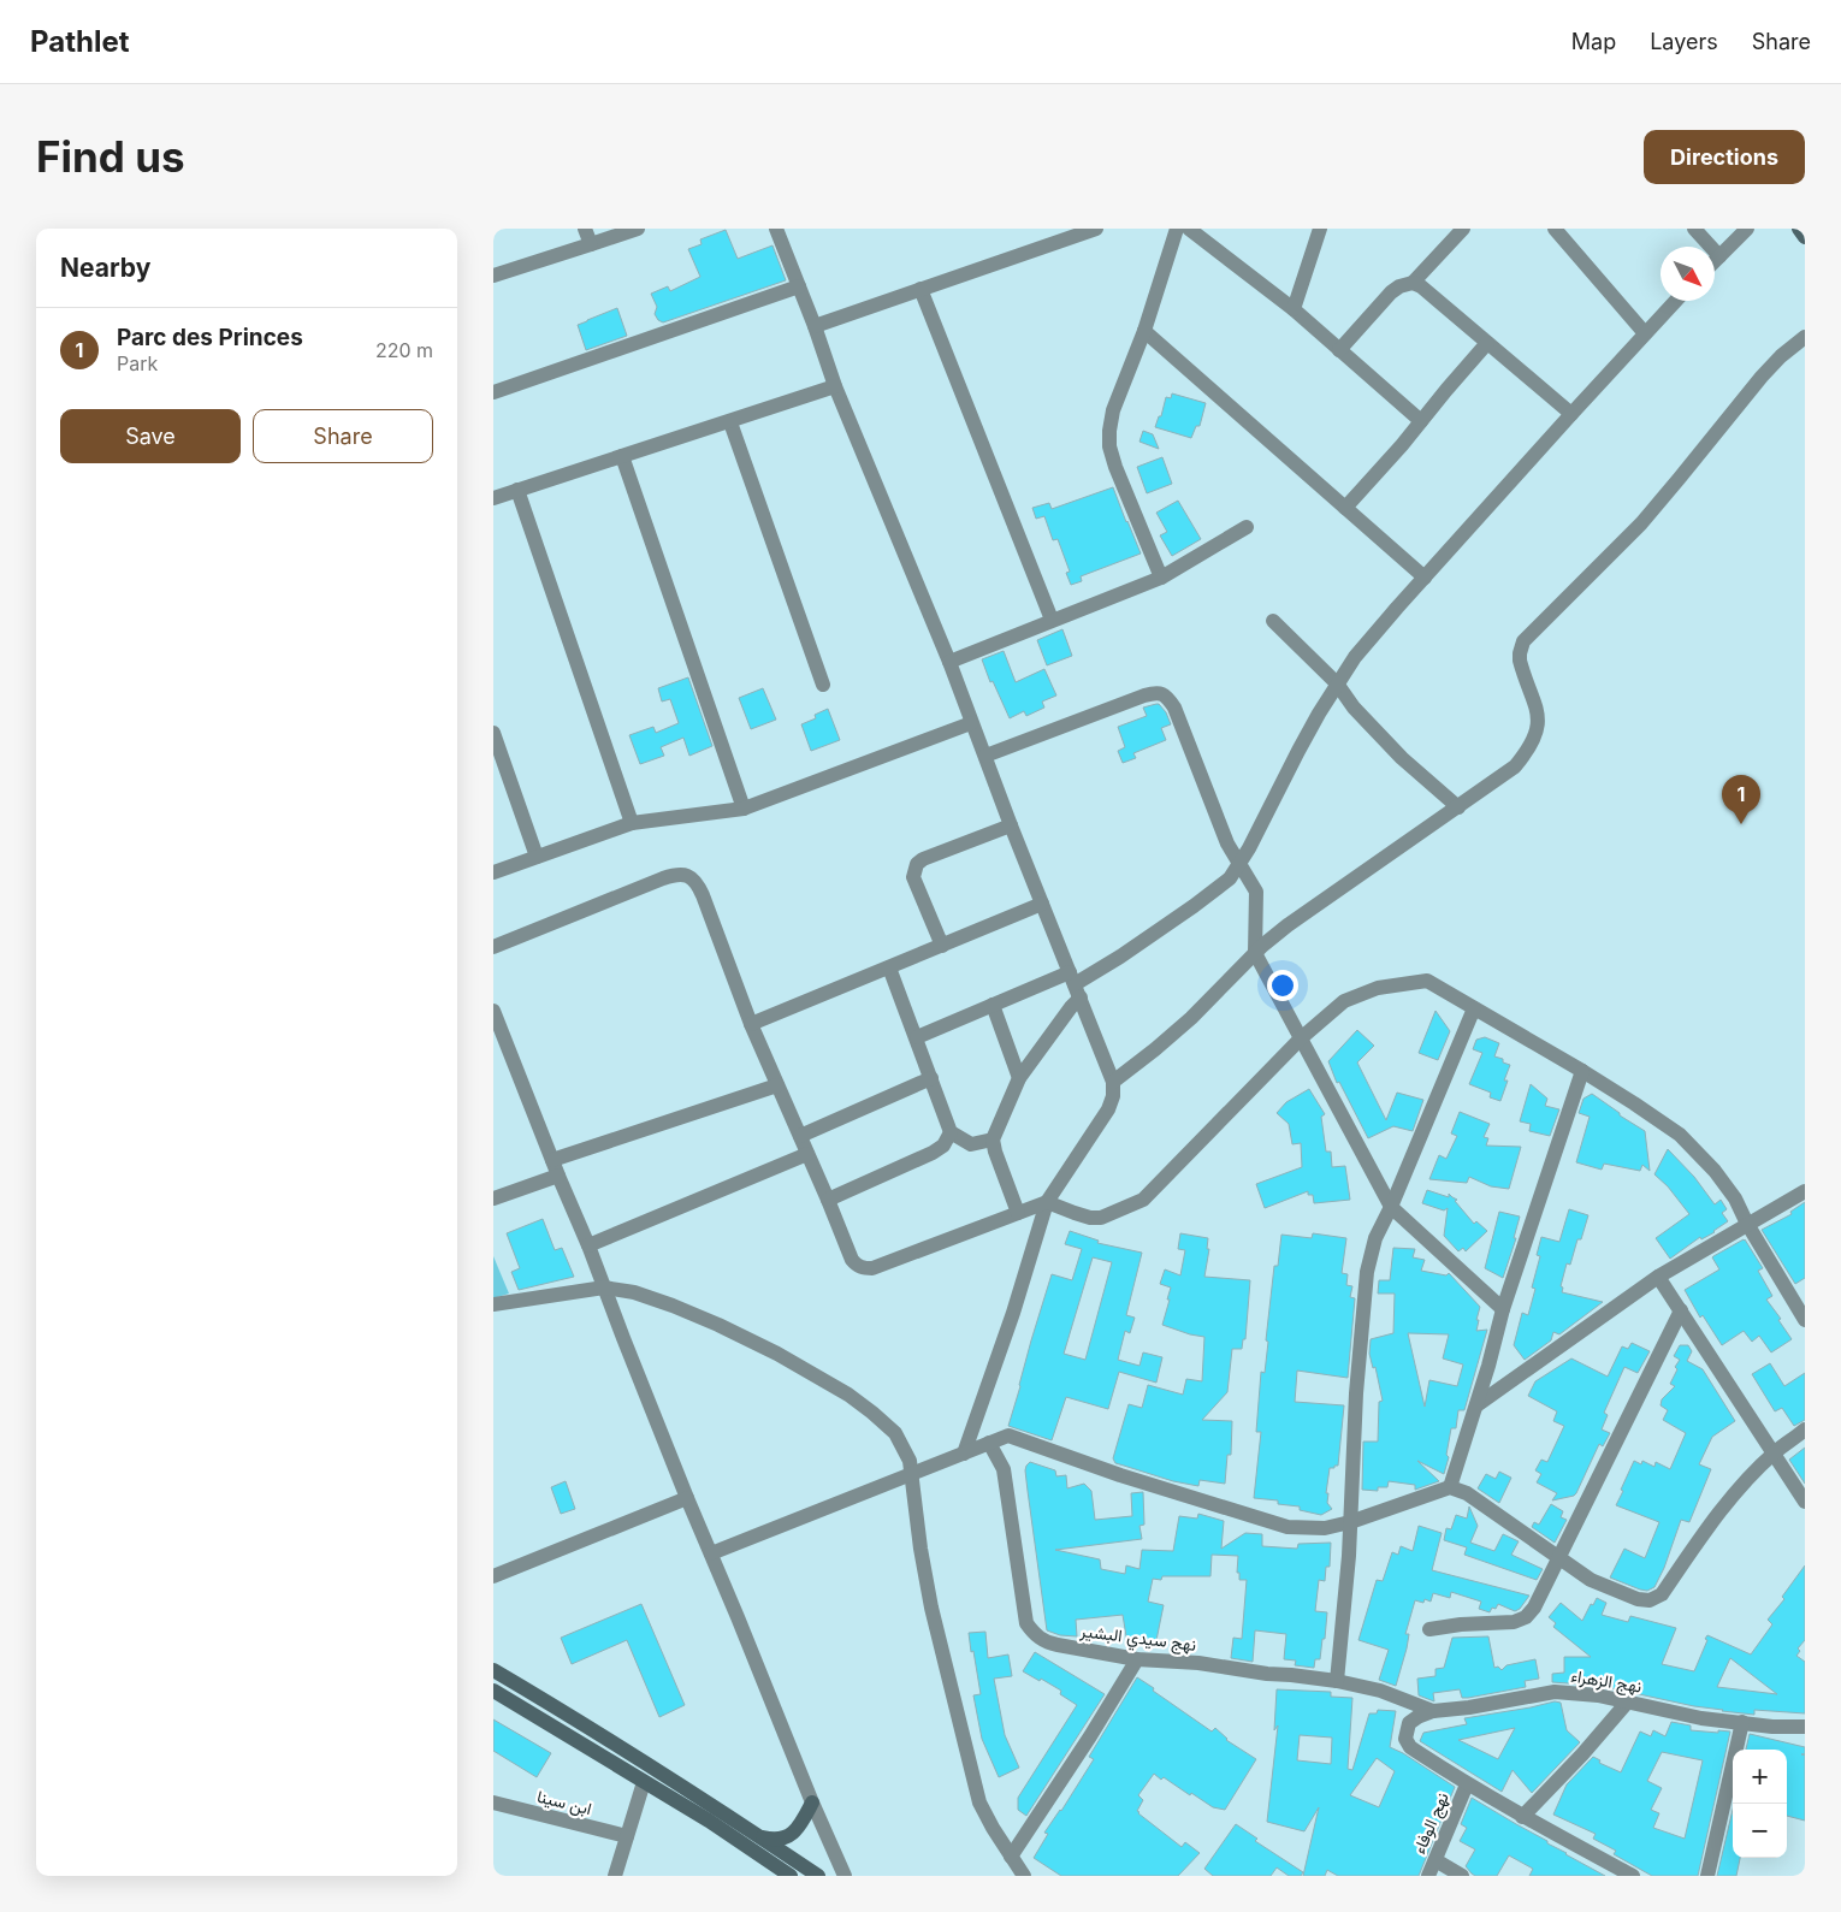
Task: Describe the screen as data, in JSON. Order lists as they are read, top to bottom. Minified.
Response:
{"streets":{"street":["نهج سيدي البشير","نهج الزهراء","ابن سينا","نهج الوفاء"]},"crossings":[["نهج سيدي البشير","نهج الزهراء"],["نهج الزهراء","نهج الوفاء"]],"north":"bottom right","page":{"header":"Pathlet","nav":["Map","Layers","Share"],"buttons":["Directions",["Save","Share"]],"title":"Find us","heading":"Nearby","list":[{"mark":"1","name":"Parc des Princes","note":"Park","value":"220 m"}],"pins":"1","map_buttons":["+","−"]}}
